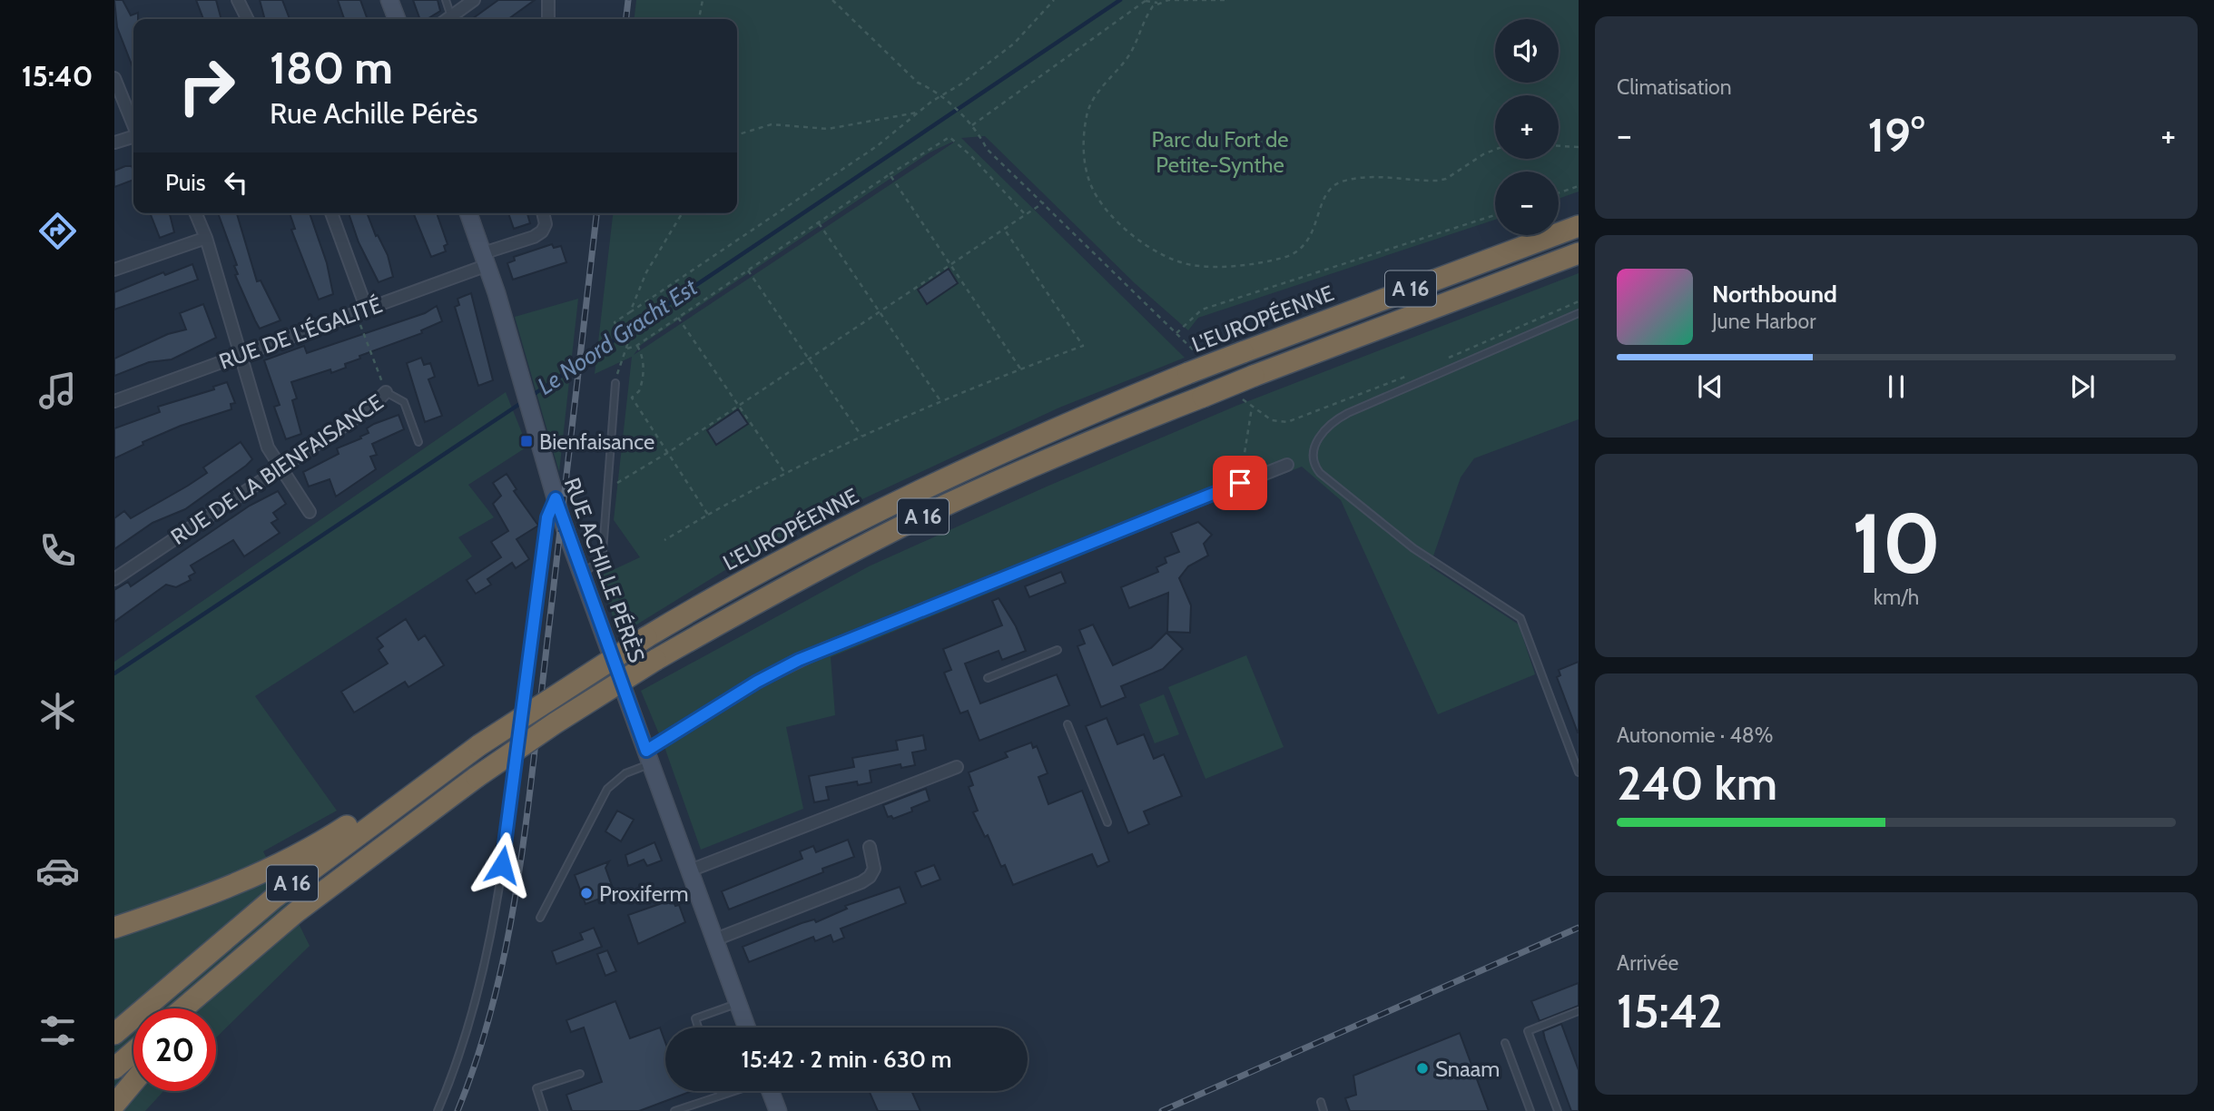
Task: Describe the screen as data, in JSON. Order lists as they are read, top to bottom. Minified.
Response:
{"streets":{"highway":["A 16","L'EUROPÉENNE"],"street":["RUE DE L'ÉGALITÉ","RUE DE LA BIENFAISANCE","RUE ACHILLE PÉRÈS"]},"crossings":[["RUE DE L'ÉGALITÉ","RUE ACHILLE PÉRÈS"]],"water":["Le Noord Gracht Est"],"parks":["Parc du Fort de Petite-Synthe"],"places":{"transit":["Bienfaisance"],"other":["Proxiferm","Snaam"]},"page":{"tabs":"15:40","tile":["Climatisation",["10","km/h"],["Autonomie · 48%","240 km"],["Arrivée","15:42"]],"map_buttons":["+","−"],"turn":["180 m","Rue Achille Pérès"],"heat":["−","19°","+"],"then":"Puis","song":["Northbound","June Harbor"],"limit":"20","trip":"15:42 · 2 min · 630 m"}}
